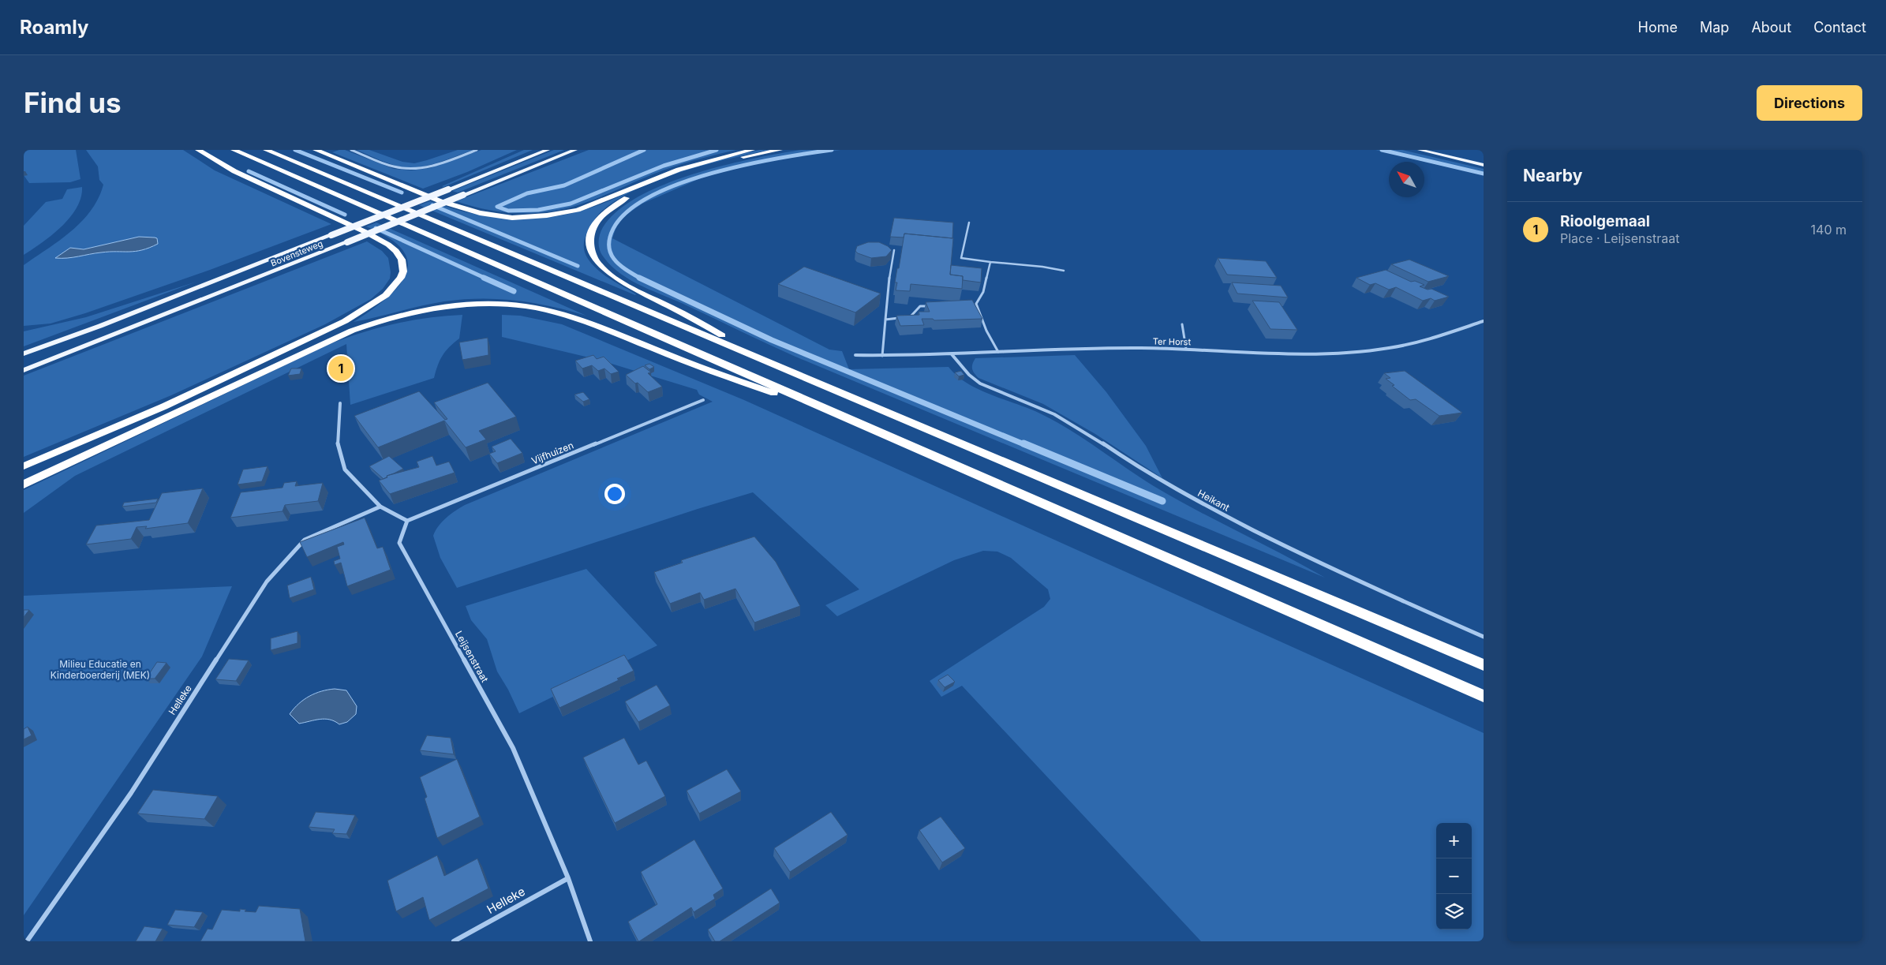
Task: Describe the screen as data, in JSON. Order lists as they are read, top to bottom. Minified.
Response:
{"streets":{"main road":["Bovensteweg"],"street":["Ter Horst","Vijfhuizen","Heikant","Leijsenstraat","Helleke"]},"crossings":[["Ter Horst","Heikant"],["Vijfhuizen","Leijsenstraat"],["Leijsenstraat","Helleke"]],"parks":["Milieu Educatie en Kinderboerderij (MEK)"],"north":"top left","page":{"header":"Roamly","nav":["Home","Map","About","Contact"],"buttons":"Directions","title":"Find us","heading":"Nearby","list":[{"mark":"1","name":"Rioolgemaal","note":"Place · Leijsenstraat","value":"140 m"}],"pins":"1","map_buttons":["+","−"]}}
